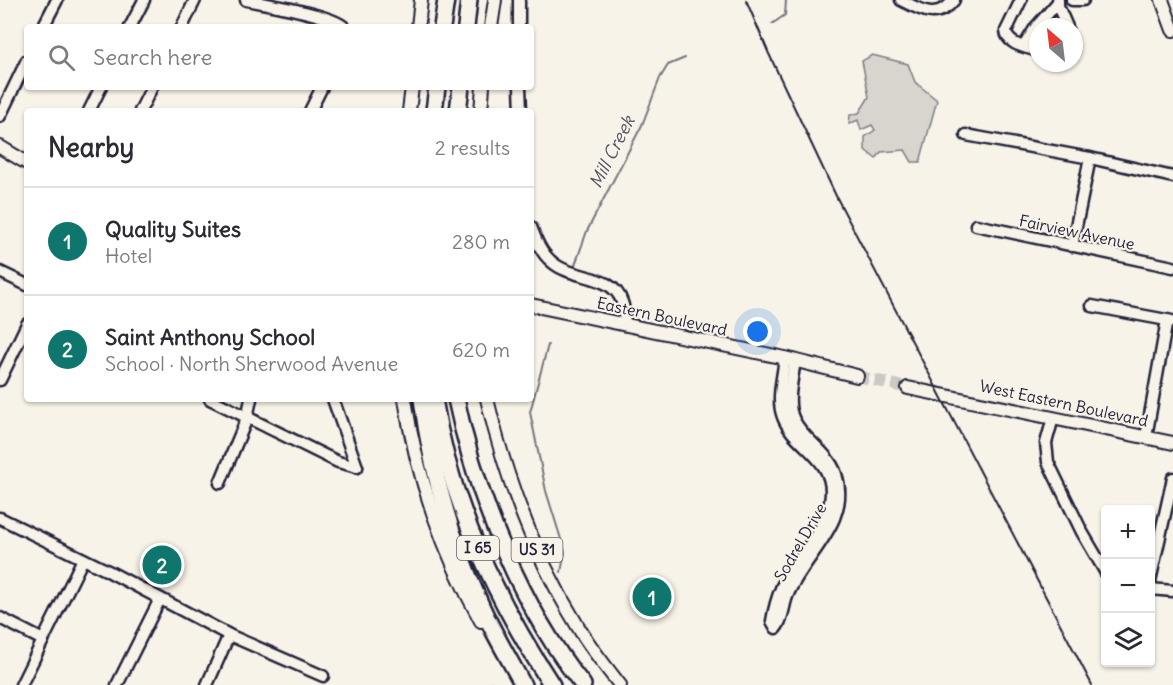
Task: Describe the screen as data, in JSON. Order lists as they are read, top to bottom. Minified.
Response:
{"streets":{"highway":["I 65"],"main road":["Eastern Boulevard","West Eastern Boulevard","US 31"],"street":["Fairview Avenue","Sodrel Drive"]},"crossings":[["Eastern Boulevard","Sodrel Drive"]],"water":["Mill Creek"],"north":"top left","page":{"search":"Search here","heading":["Nearby","2 results"],"list":[{"mark":"1","name":"Quality Suites","note":"Hotel","value":"280 m"},{"mark":"2","name":"Saint Anthony School","note":"School · North Sherwood Avenue","value":"620 m"}],"map_buttons":["+","−"],"pins":["2","1"]}}
